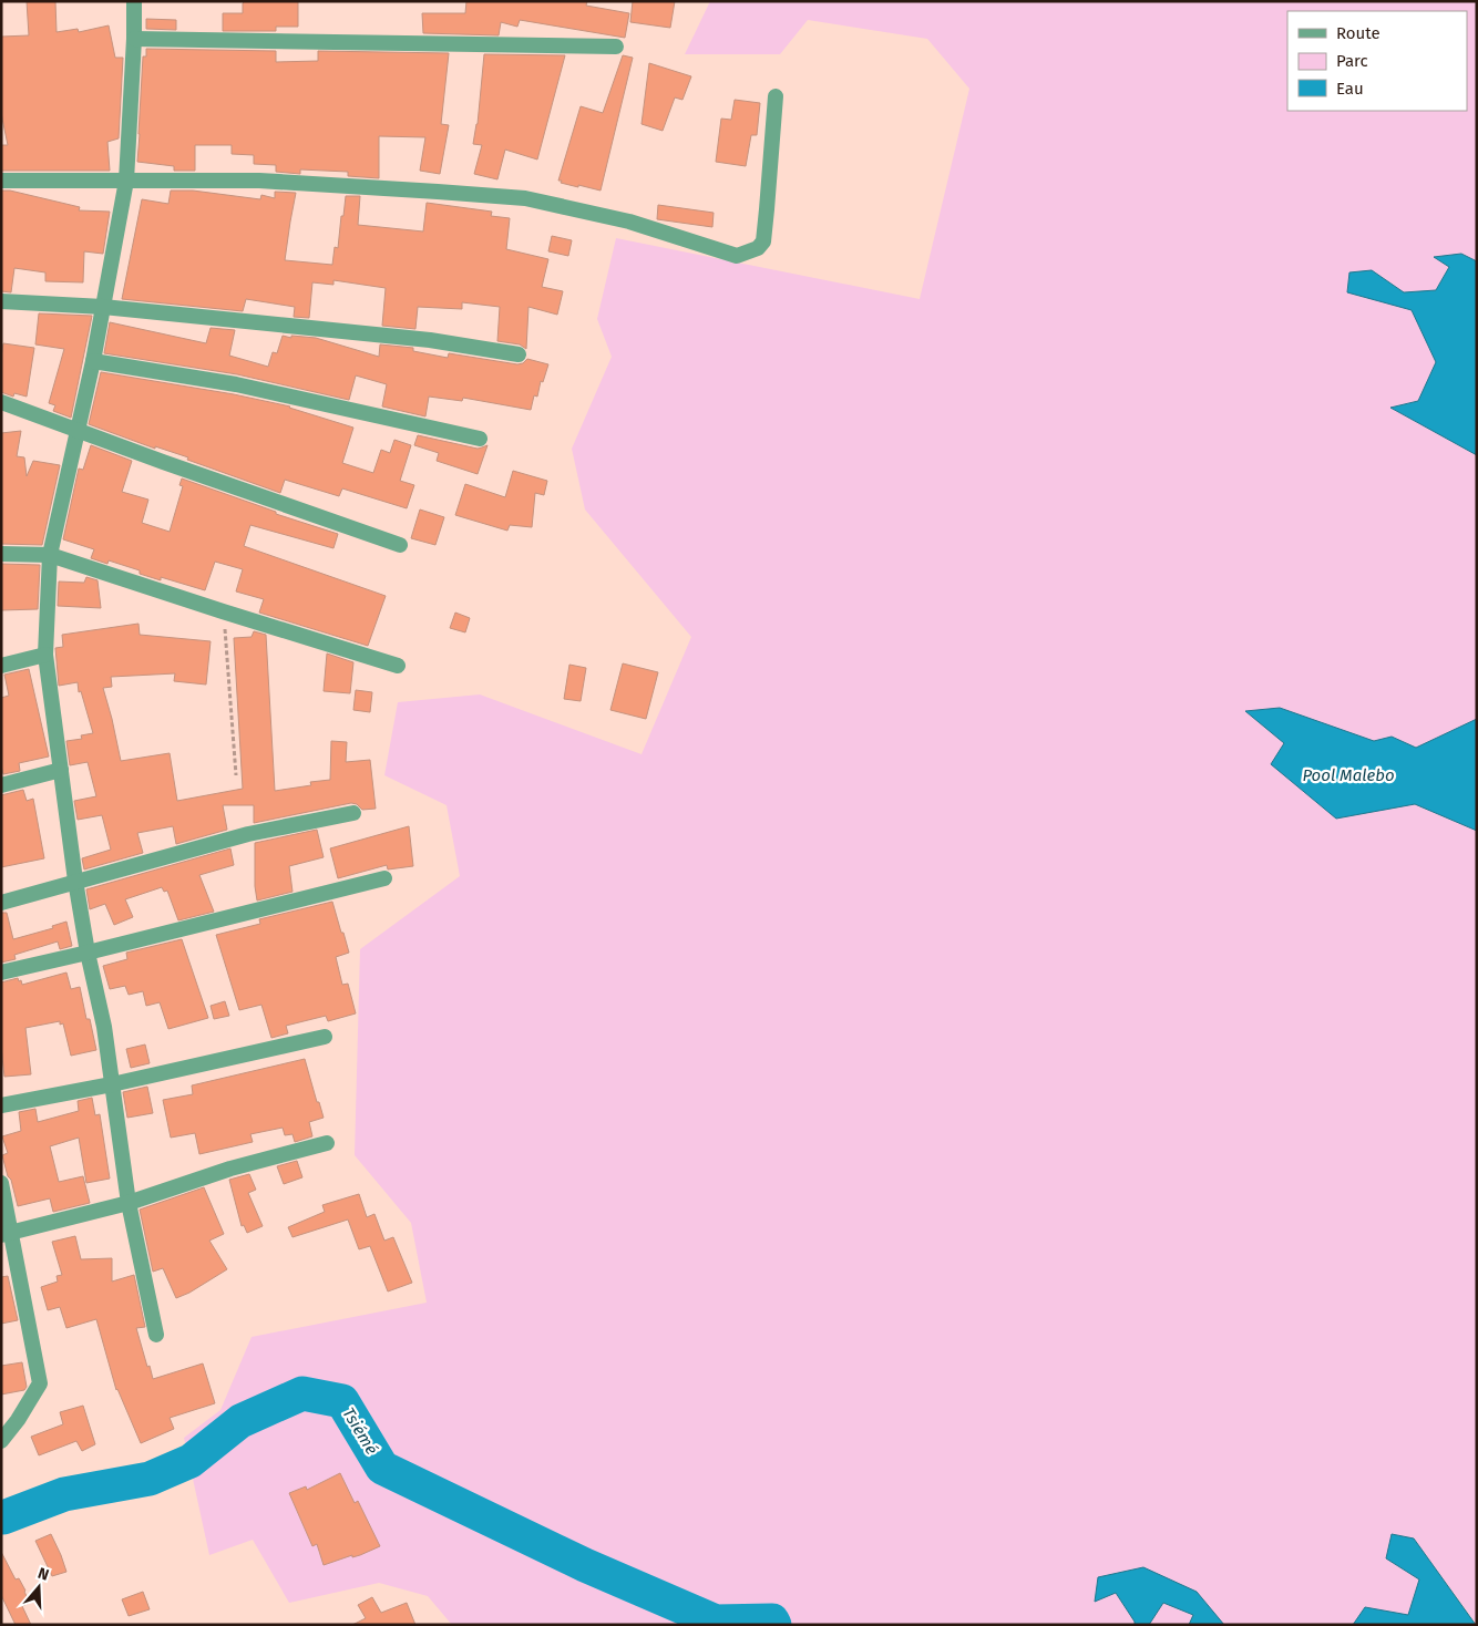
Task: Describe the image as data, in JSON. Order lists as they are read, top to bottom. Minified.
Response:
{"water":["Pool Malebo","Tsiémé"],"legend":["Route","Parc","Eau"],"north":"top"}
